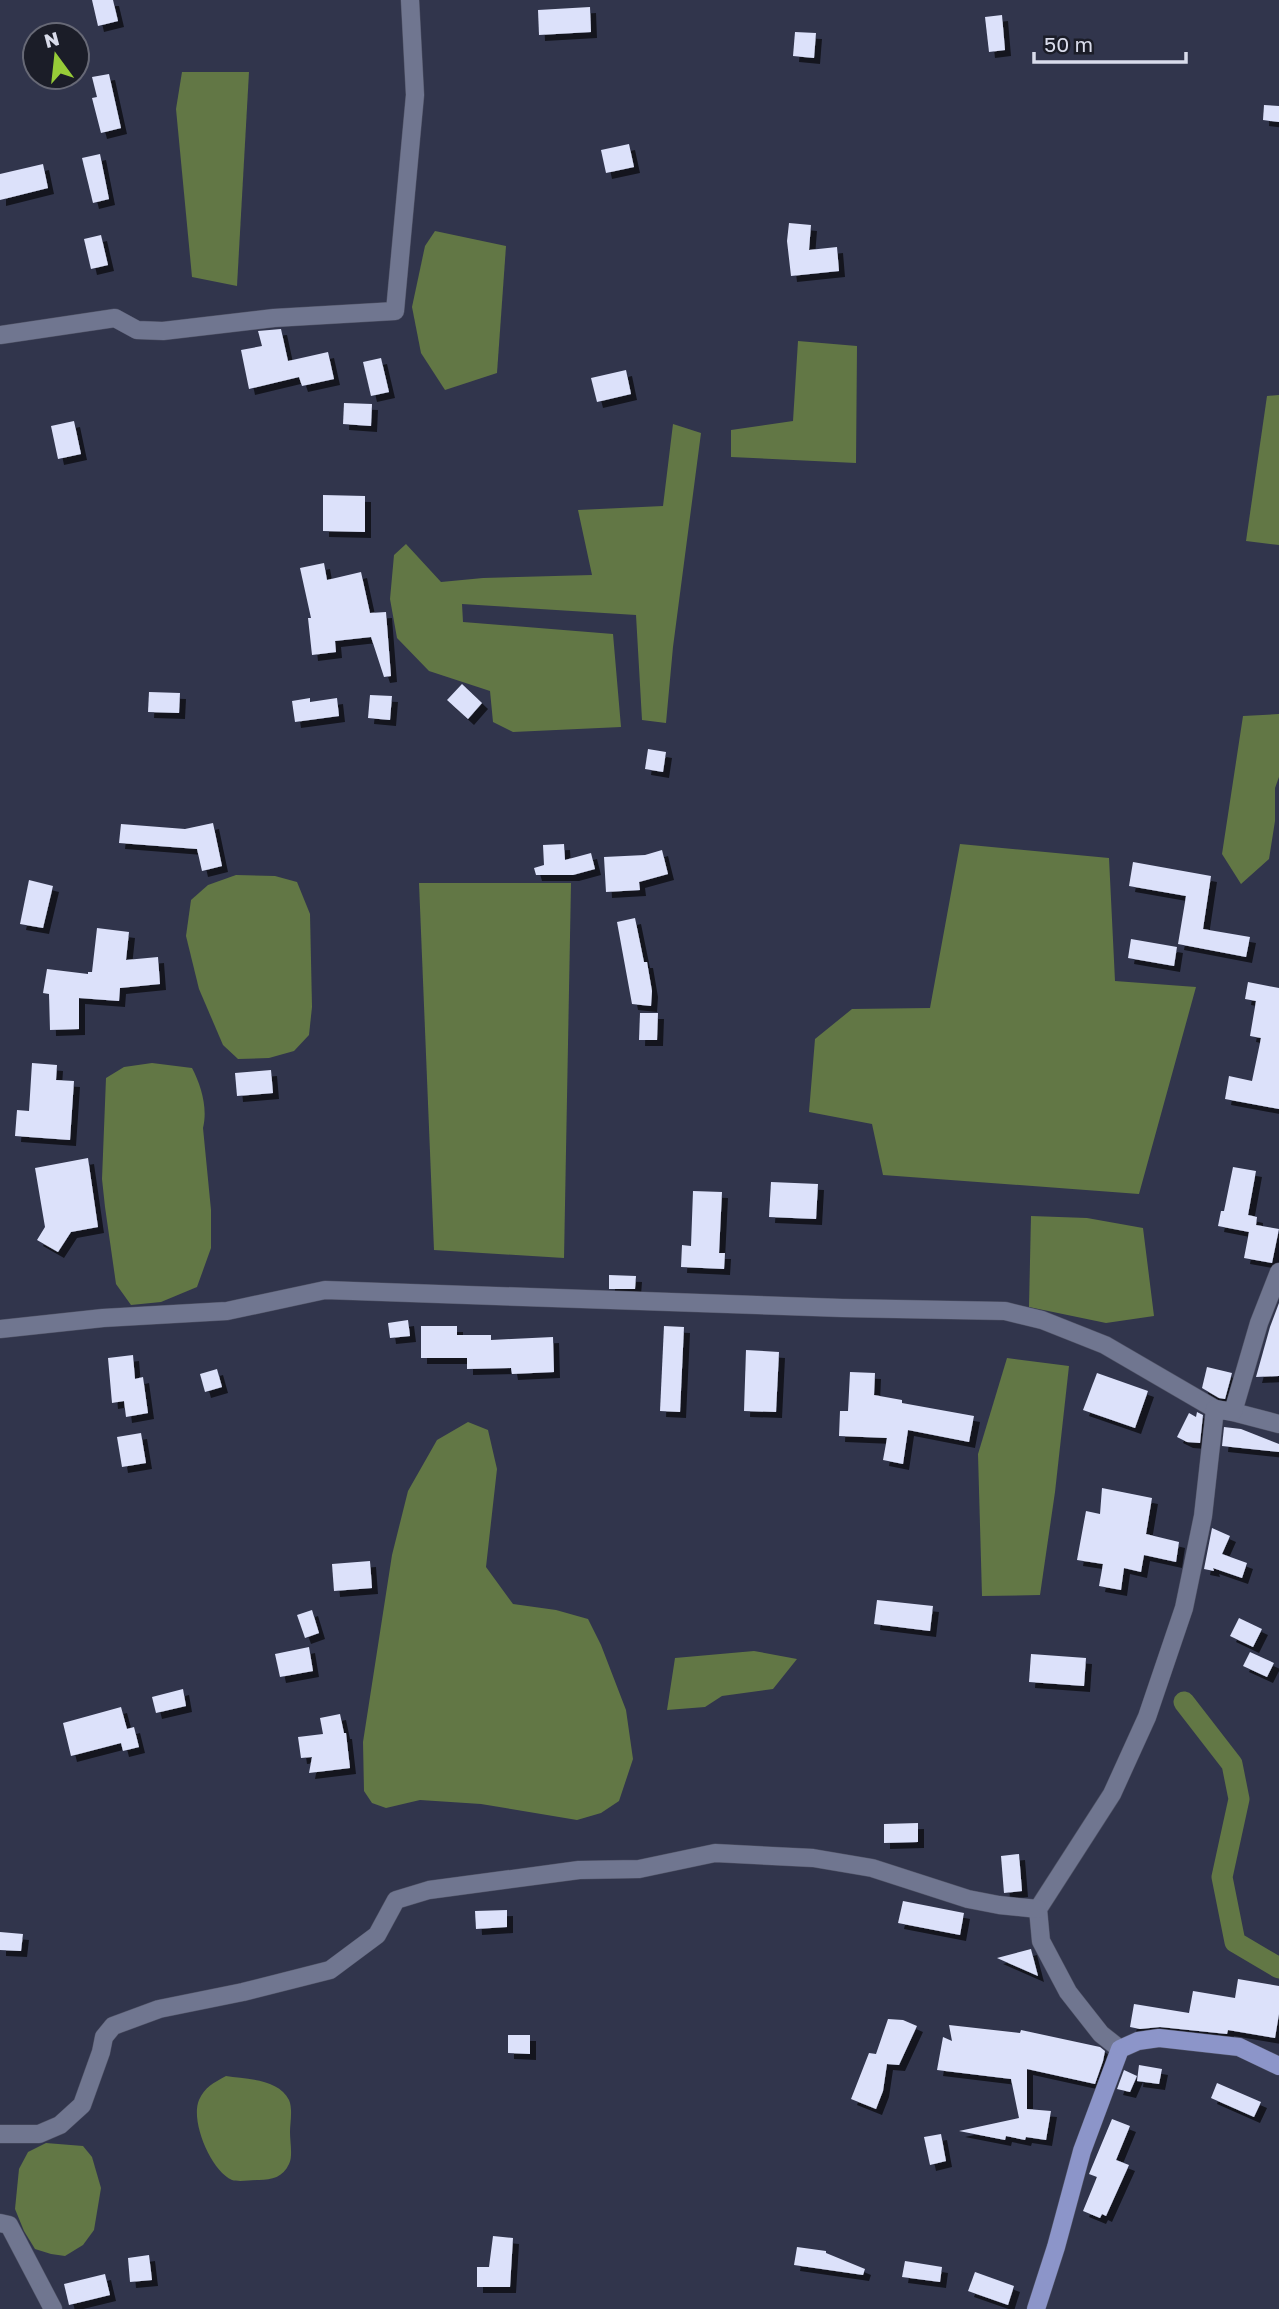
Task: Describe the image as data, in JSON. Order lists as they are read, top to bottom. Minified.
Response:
{"scale_bar":"50 m","north":"top"}
